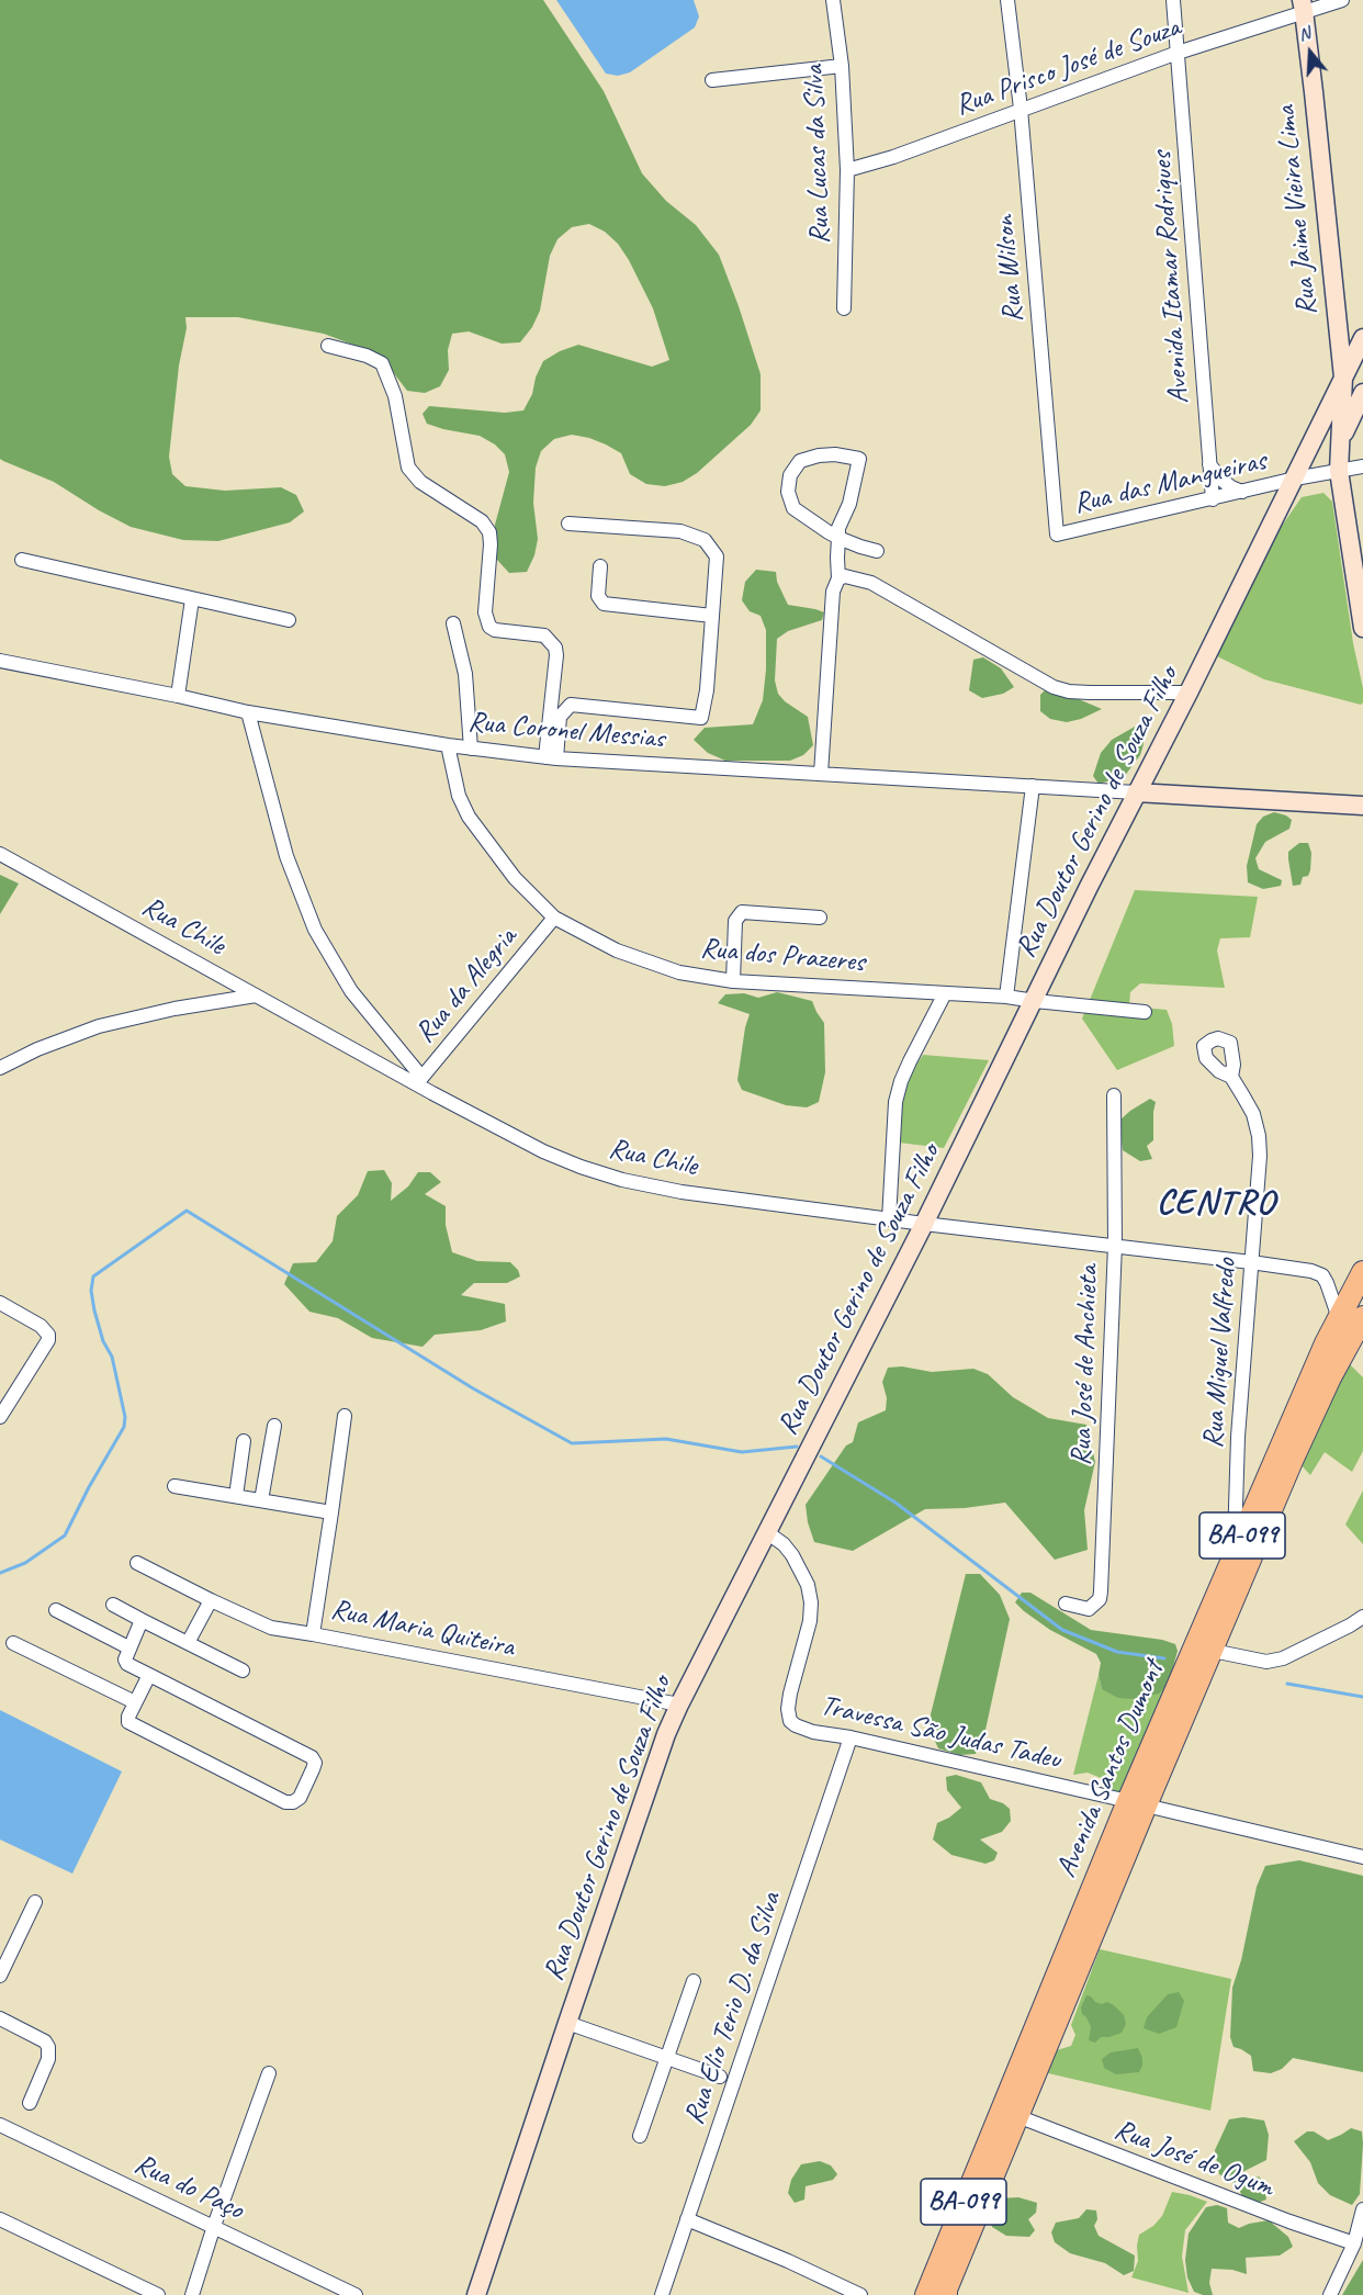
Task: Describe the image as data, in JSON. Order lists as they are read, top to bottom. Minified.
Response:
{"streets":{"highway":["BA-099","Avenida Santos Dumont"],"main road":["Rua Jaime Vieira Lima","Rua Doutor Gerino de Souza Filho"],"street":["Rua Prisco José de Souza","Rua Lucas da Silva","Rua Wilson","Avenida Itamar Rodriques","Rua das Mangueiras","Rua Coronel Messias","Rua Chile","Rua dos Prazeres","Rua da Alegria","Rua Miguel Valfredo","Rua José de Anchieta","Rua Maria Quiteira","Travessa São Judas Tadeu","Rua Elio Terio D. da Silva","Rua José de Ogum","Rua do Paço"]},"crossings":[["Rua Prisco José de Souza","Rua Lucas da Silva"],["Rua Prisco José de Souza","Rua Jaime Vieira Lima"],["Rua Prisco José de Souza","Rua Wilson"],["Rua Prisco José de Souza","Avenida Itamar Rodriques"],["Rua Jaime Vieira Lima","Rua das Mangueiras"],["Rua Jaime Vieira Lima","Rua Doutor Gerino de Souza Filho"],["Rua Wilson","Rua das Mangueiras"],["Avenida Itamar Rodriques","Rua das Mangueiras"],["Rua das Mangueiras","Rua Doutor Gerino de Souza Filho"],["Rua Coronel Messias","Rua Doutor Gerino de Souza Filho"],["Rua Coronel Messias","Rua dos Prazeres"],["Rua Doutor Gerino de Souza Filho","Rua Chile"],["Rua Doutor Gerino de Souza Filho","Rua dos Prazeres"],["Rua Doutor Gerino de Souza Filho","Rua Maria Quiteira"],["Rua Doutor Gerino de Souza Filho","Travessa São Judas Tadeu"],["Rua Chile","Rua da Alegria"],["Rua Chile","Rua Miguel Valfredo"],["Rua Chile","Rua José de Anchieta"],["Rua Chile","Avenida Santos Dumont"],["Rua dos Prazeres","Rua da Alegria"],["Rua Miguel Valfredo","Avenida Santos Dumont"],["Travessa São Judas Tadeu","Avenida Santos Dumont"],["Travessa São Judas Tadeu","Rua Elio Terio D. da Silva"],["Avenida Santos Dumont","Rua José de Ogum"]],"districts":["CENTRO"],"north":"top"}
